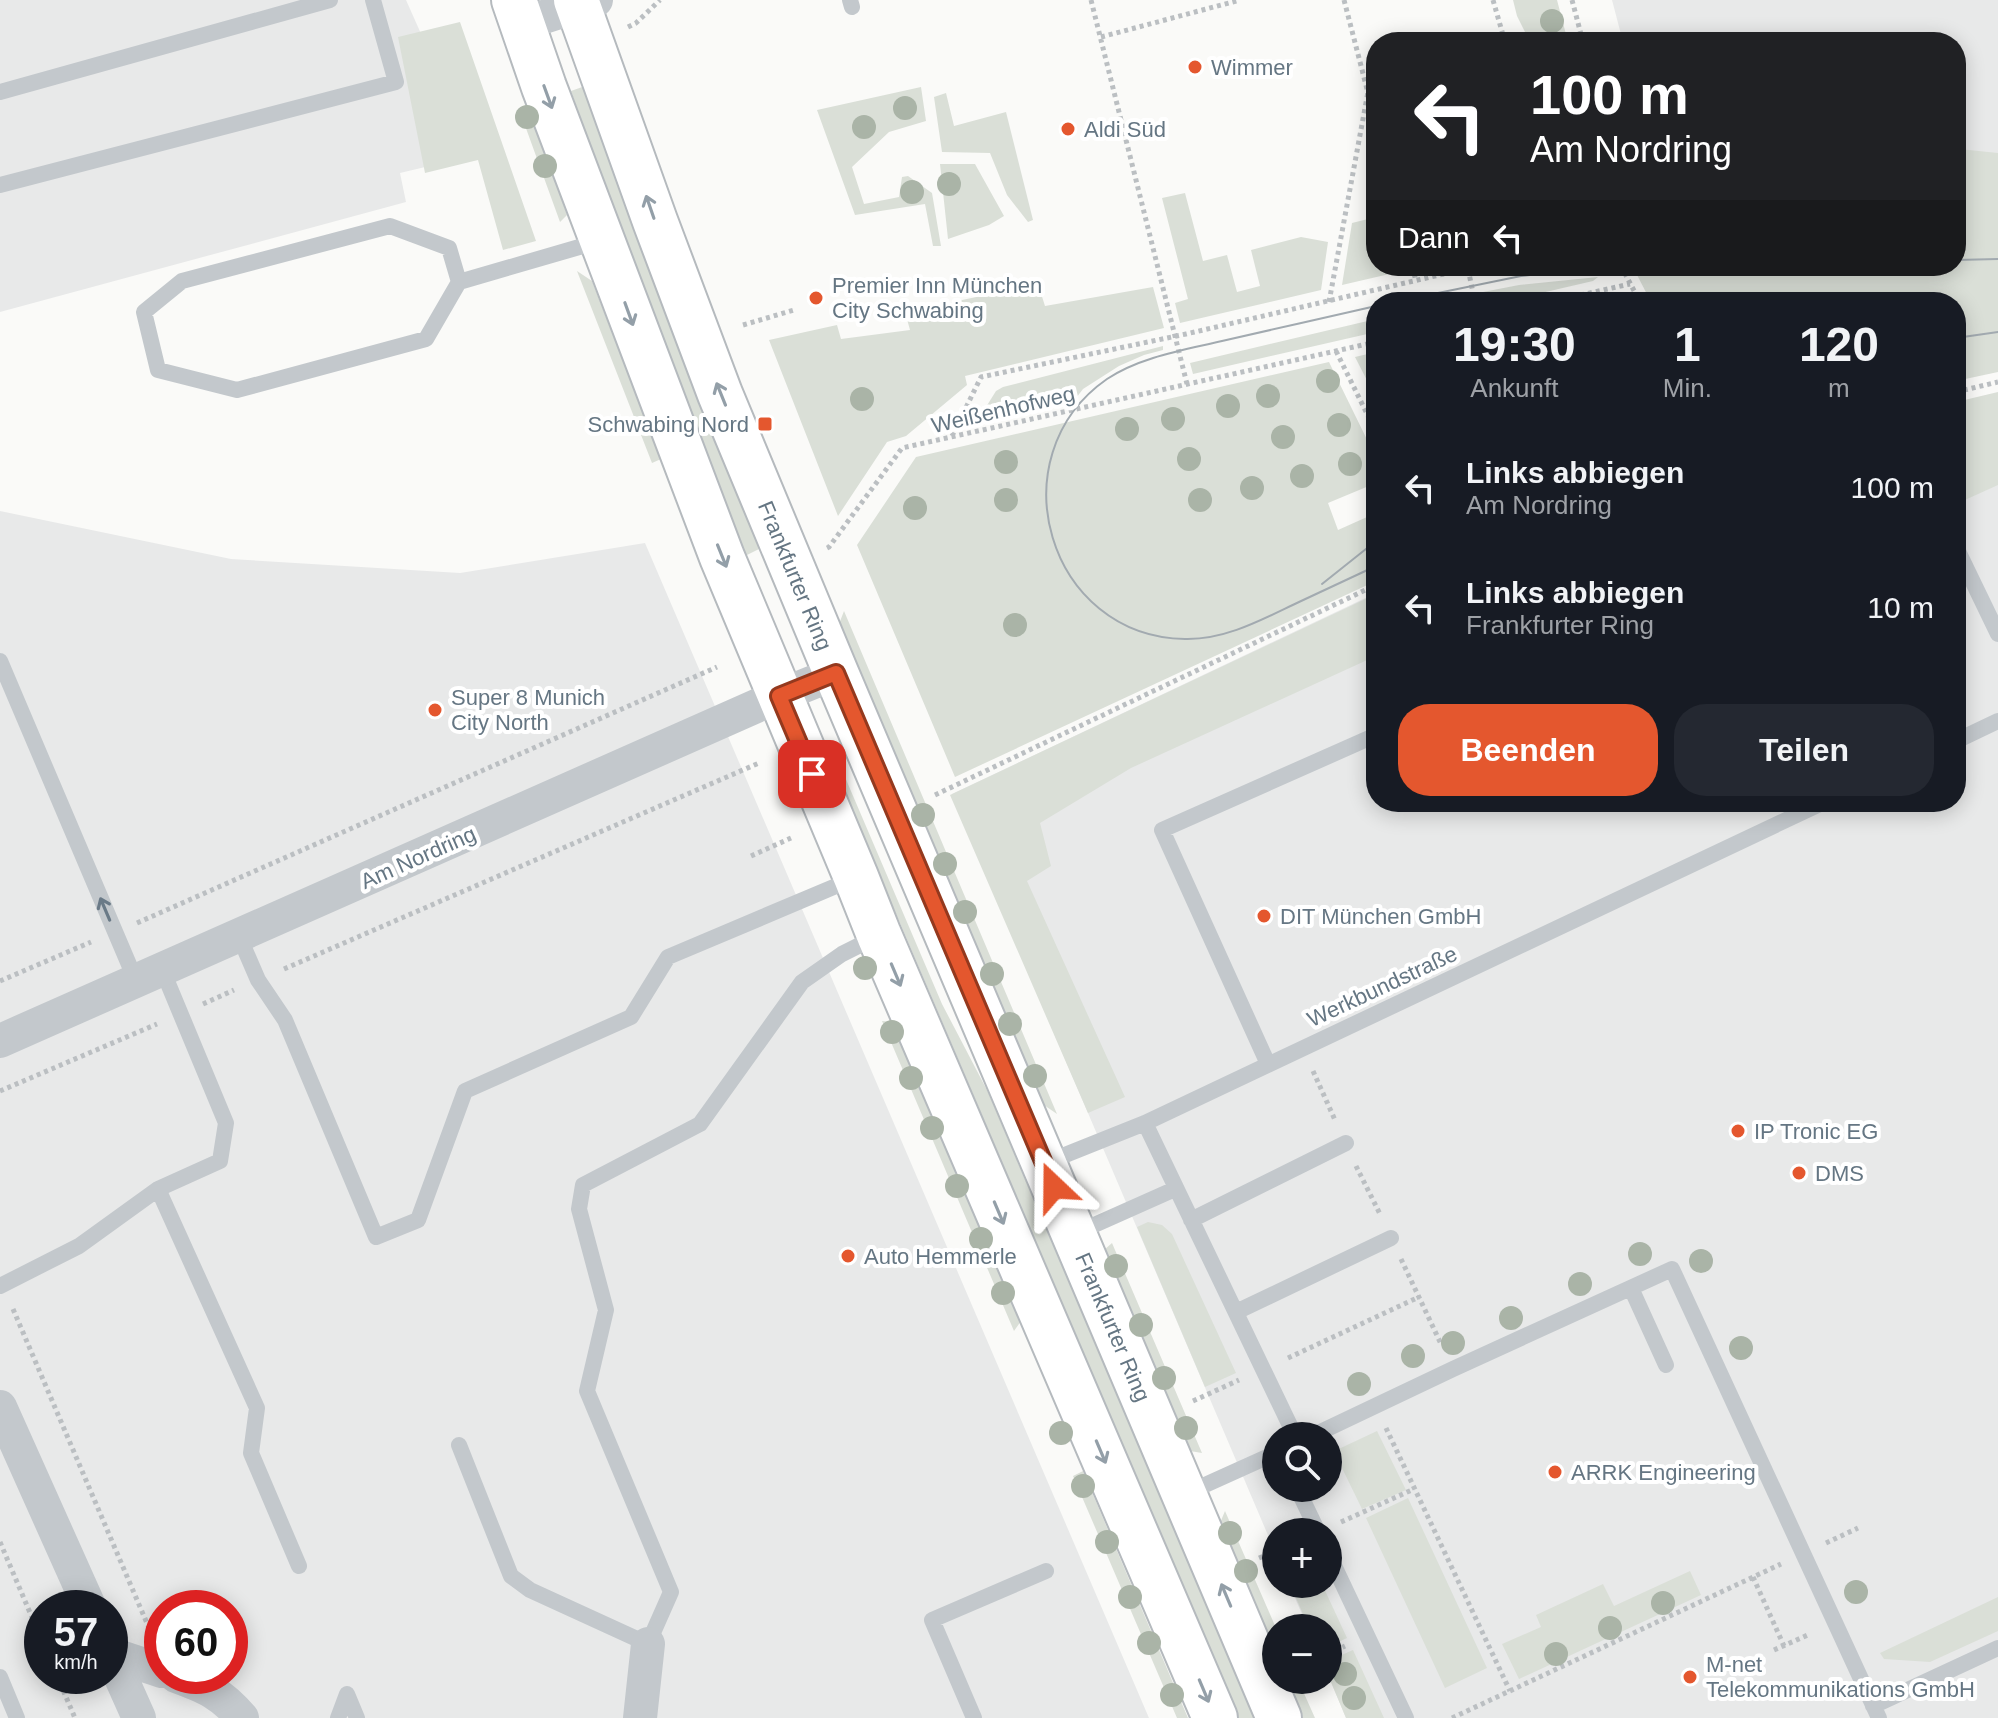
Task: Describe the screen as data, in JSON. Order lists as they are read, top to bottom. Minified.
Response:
{"streets":{"main road":["Frankfurter Ring"],"street":["Am Nordring"],"lane":["Werkbundstraße"],"path":["Weißenhofweg"]},"crossings":[["Weißenhofweg","Frankfurter Ring"],["Frankfurter Ring","Am Nordring"],["Frankfurter Ring","Werkbundstraße"]],"places":{"other":["Wimmer","Aldi Süd","Premier Inn München City Schwabing","Super 8 Munich City North","DIT München GmbH","IP Tronic EG","DMS","Auto Hemmerle","ARRK Engineering","M-net Telekommunikations GmbH"],"transit":["Schwabing Nord"]},"page":{"turn":["100 m","Am Nordring"],"then":"Dann","eta":["19:30","Ankunft","1","Min.","120","m"],"list":[{"name":"Links abbiegen","note":"Am Nordring","value":"100 m"},{"name":"Links abbiegen","note":"Frankfurter Ring","value":"10 m"}],"buttons":["Beenden","Teilen"],"map_buttons":["+","−"],"speed":"57 km/h","limit":"60"}}
